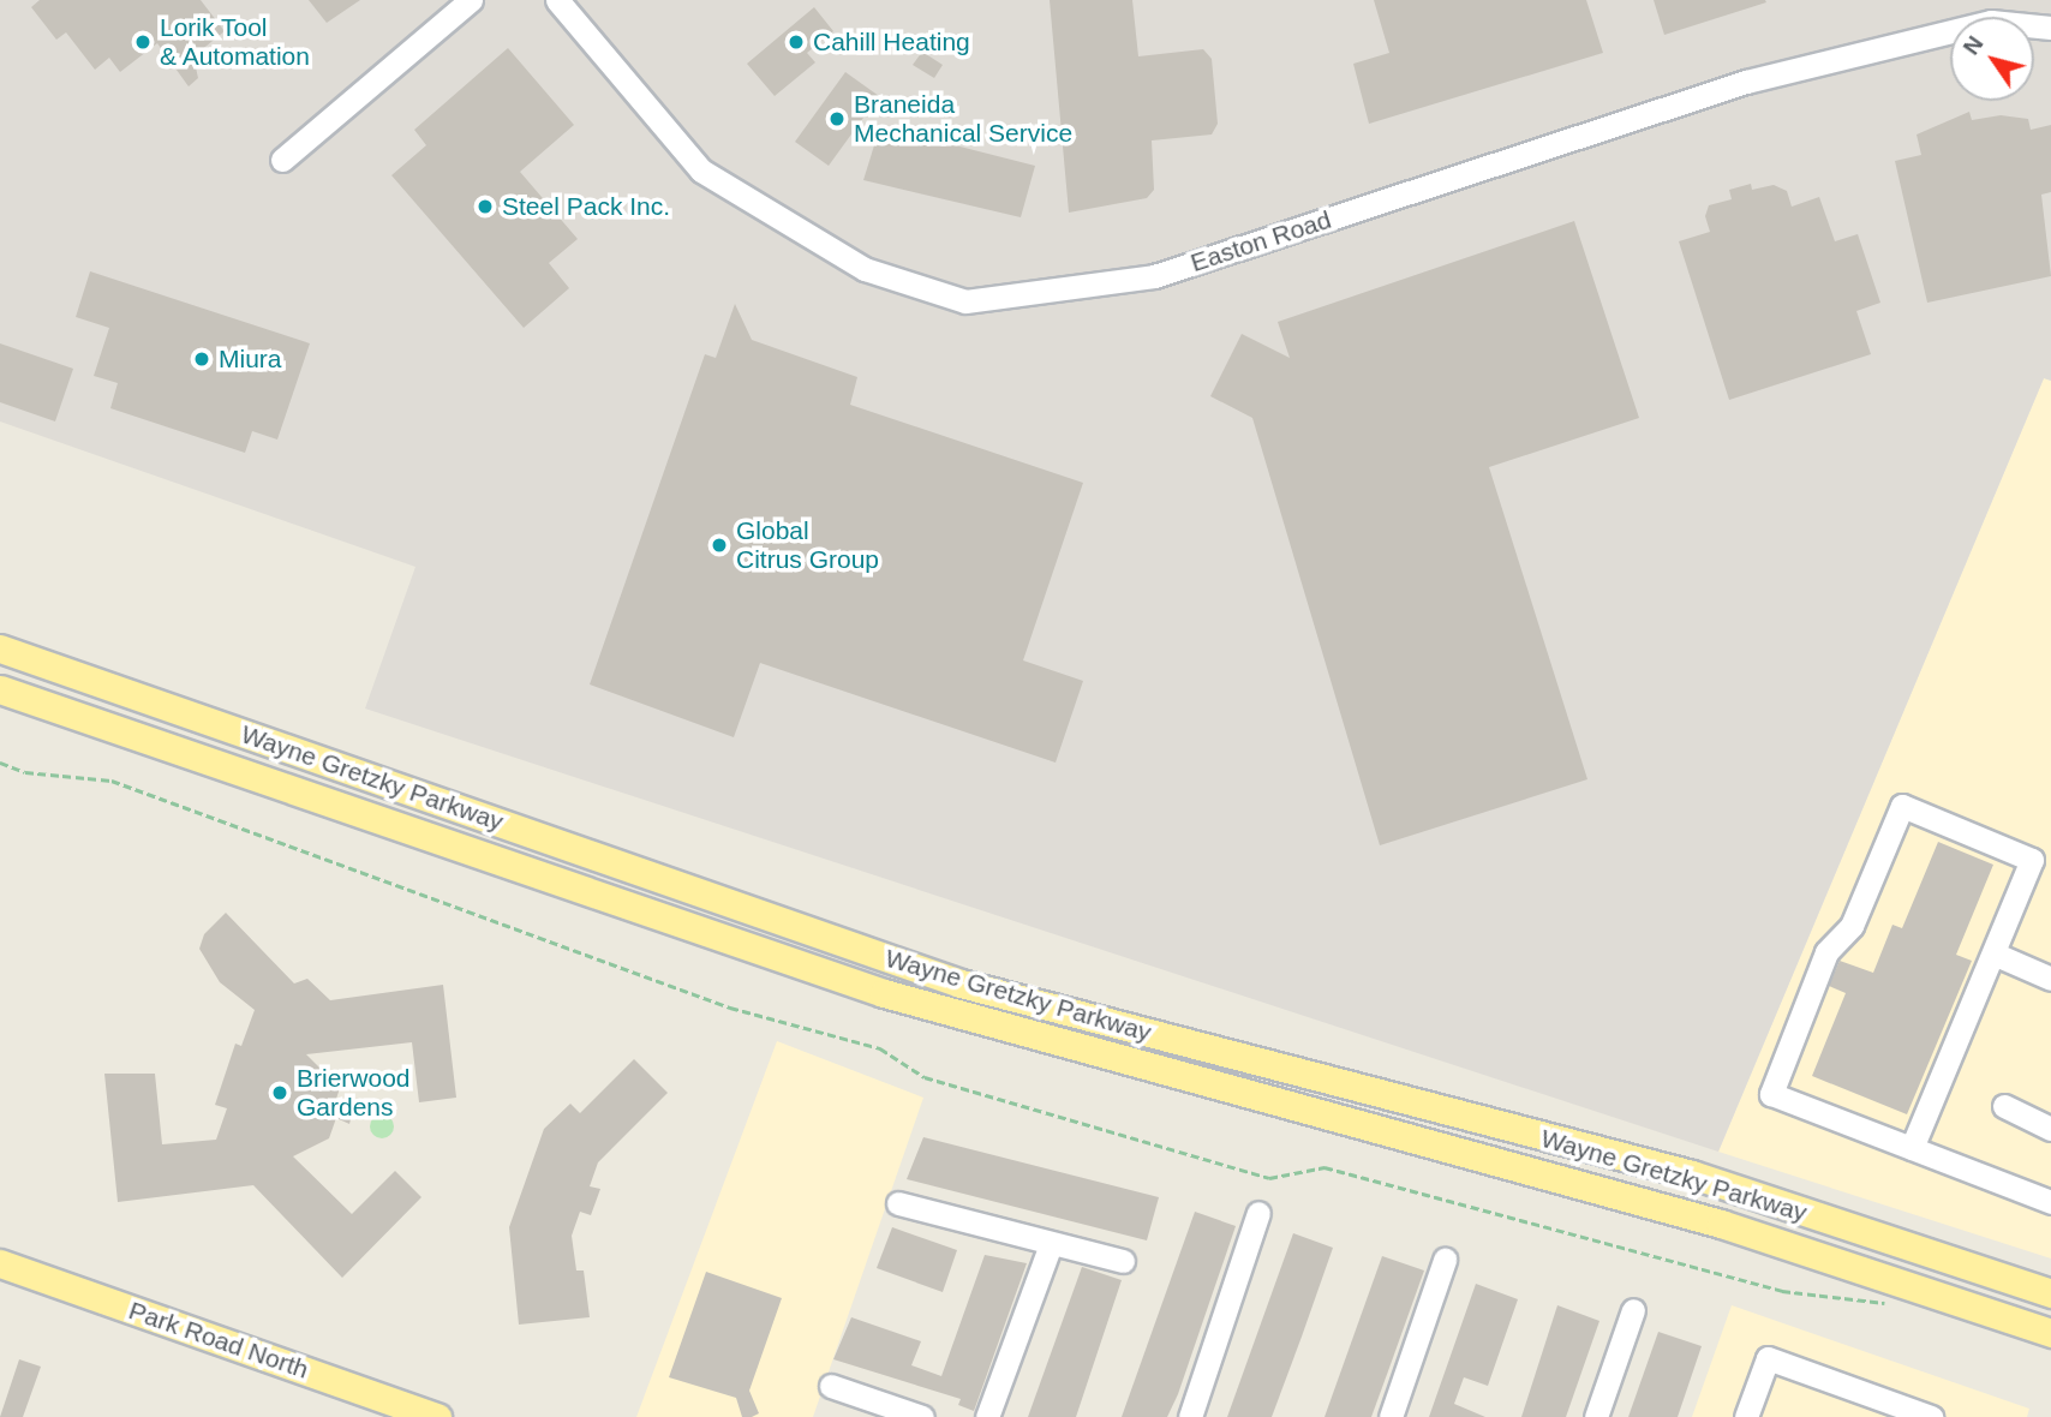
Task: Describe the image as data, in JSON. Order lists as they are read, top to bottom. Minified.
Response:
{"streets":{"main road":["Wayne Gretzky Parkway","Park Road North"],"street":["Easton Road"]},"places":["Lorik Tool & Automation","Cahill Heating","Braneida Mechanical Service","Steel Pack Inc.","Miura","Global Citrus Group","Brierwood Gardens"],"north":"top left"}
